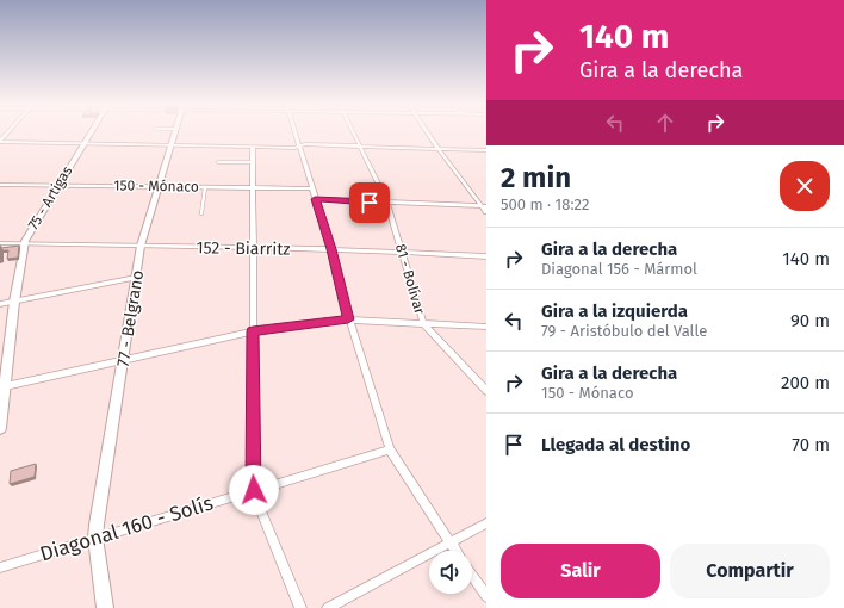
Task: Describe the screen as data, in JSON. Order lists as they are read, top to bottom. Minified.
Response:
{"streets":{"street":["150 - Mónaco","75 - Artigas","152 - Biarritz","81 - Bolívar","77 - Belgrano","Diagonal 160 - Solís"]},"crossings":[["150 - Mónaco","75 - Artigas"],["150 - Mónaco","77 - Belgrano"],["75 - Artigas","152 - Biarritz"],["152 - Biarritz","81 - Bolívar"],["152 - Biarritz","77 - Belgrano"],["77 - Belgrano","Diagonal 160 - Solís"]],"page":{"turn":["140 m","Gira a la derecha"],"heading":["2 min","500 m · 18:22"],"list":[{"name":"Gira a la derecha","note":"Diagonal 156 - Mármol","value":"140 m"},{"name":"Gira a la izquierda","note":"79 - Aristóbulo del Valle","value":"90 m"},{"name":"Gira a la derecha","note":"150 - Mónaco","value":"200 m"},{"name":"Llegada al destino","value":"70 m"}],"buttons":["Salir","Compartir"]}}
